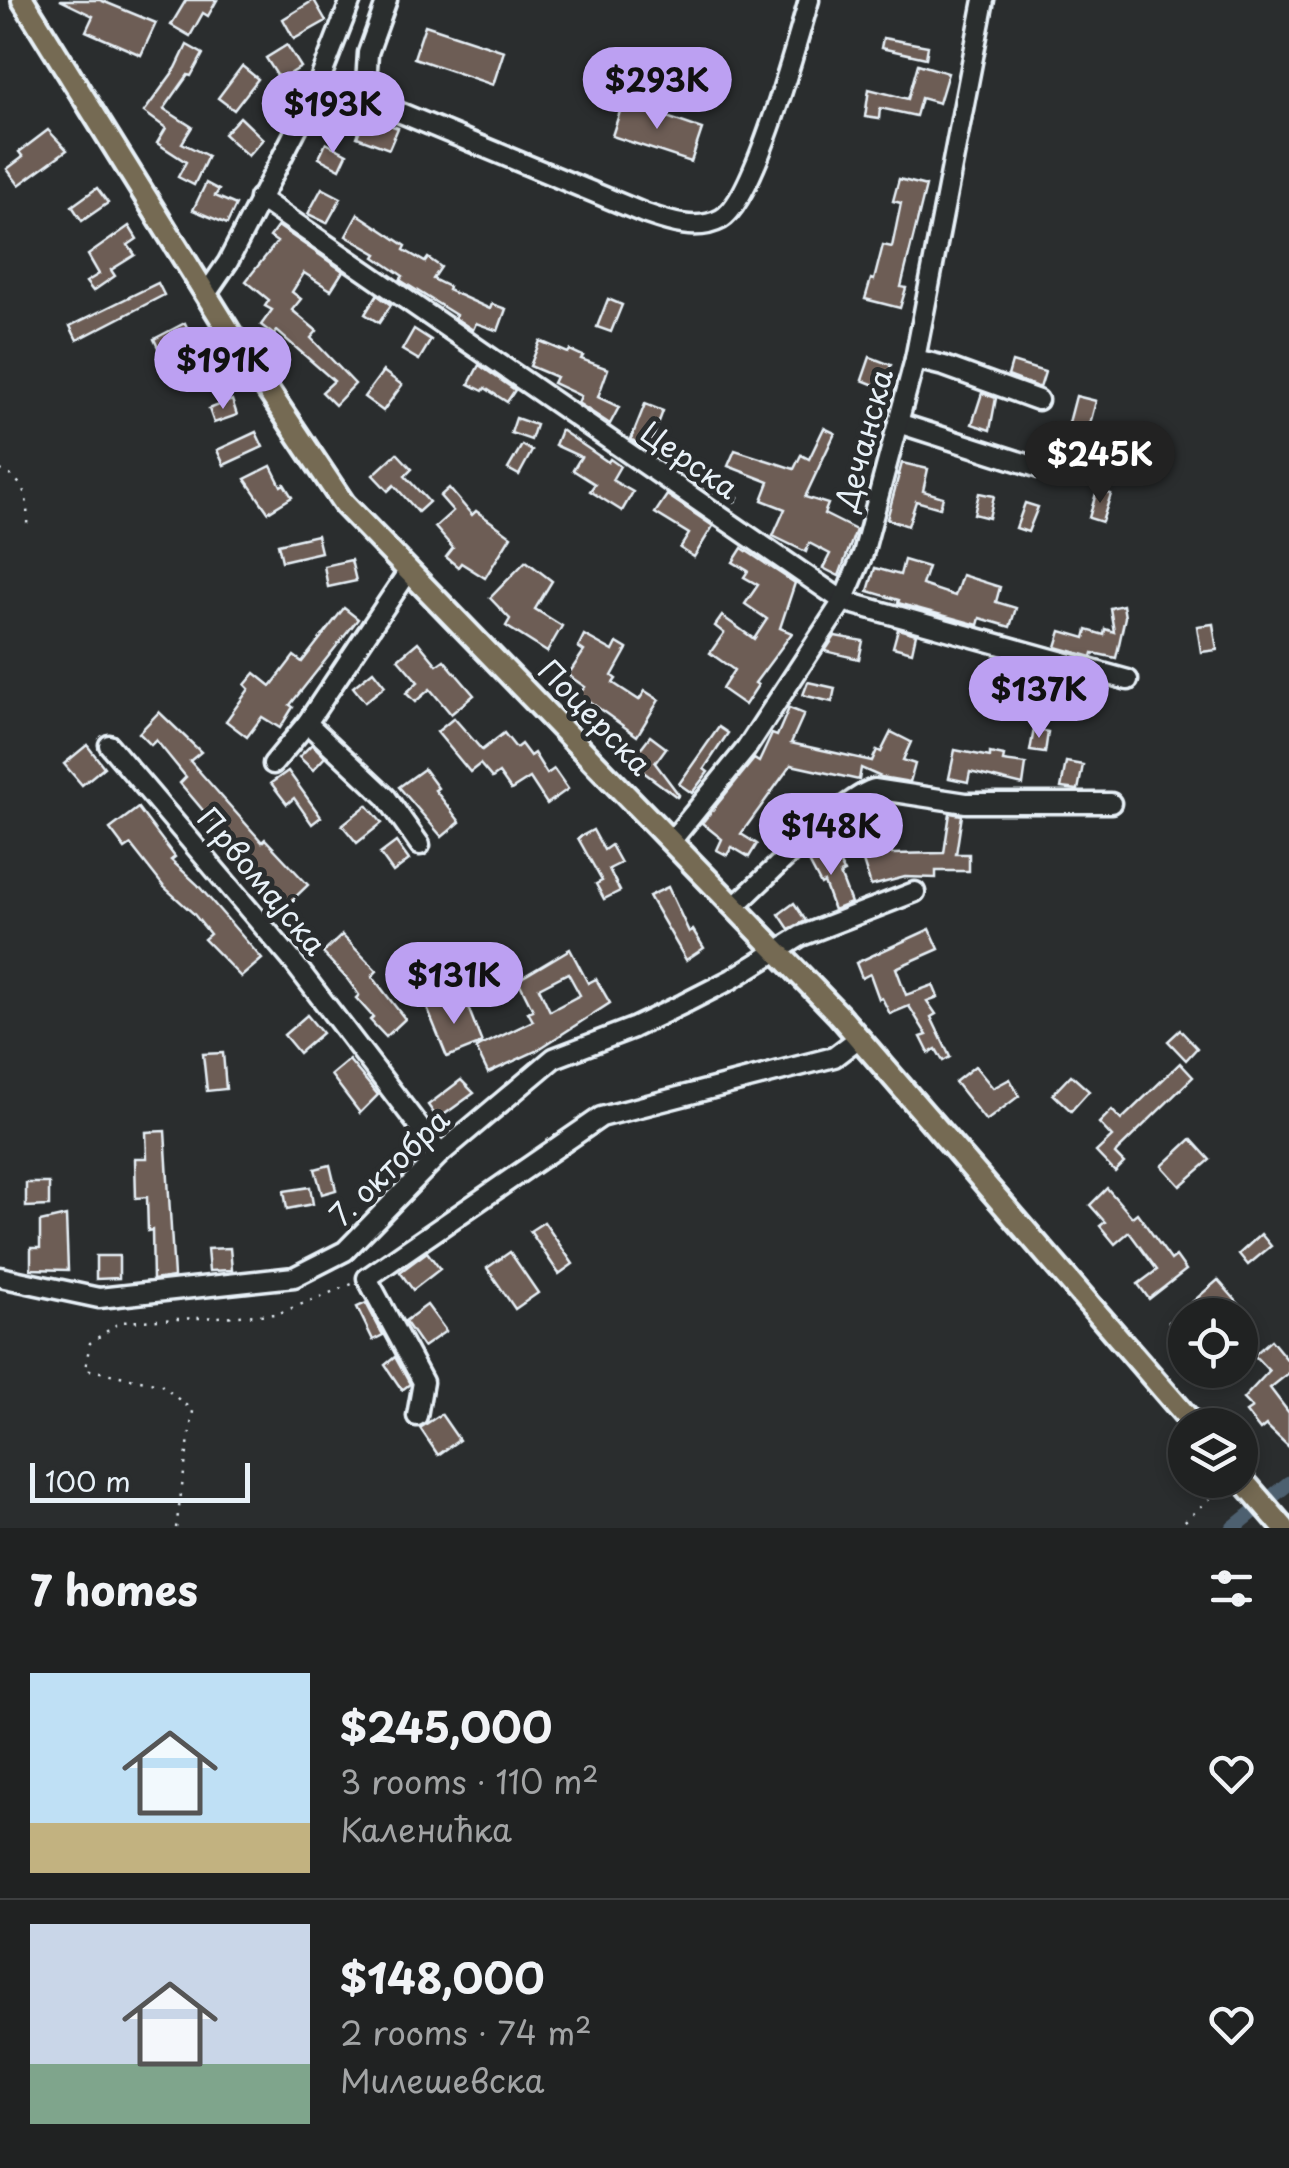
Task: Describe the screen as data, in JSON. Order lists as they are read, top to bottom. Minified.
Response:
{"streets":{"main road":["Поцерска"],"street":["Дечанска","Церска","Првомајска","7. октобра"]},"crossings":[["Дечанска","Церска"],["Дечанска","Поцерска"],["Поцерска","7. октобра"],["Првомајска","7. октобра"]],"scale_bar":"100 m","page":{"price":["$293K","$193K","$191K","$245K","$137K","$148K","$131K"],"scale":"100 m","heading":"7 homes","list":[{"name":"$245,000","note":"3 rooms · 110 m² · Каленићка"},{"name":"$148,000","note":"2 rooms · 74 m² · Милешевска"}]}}
